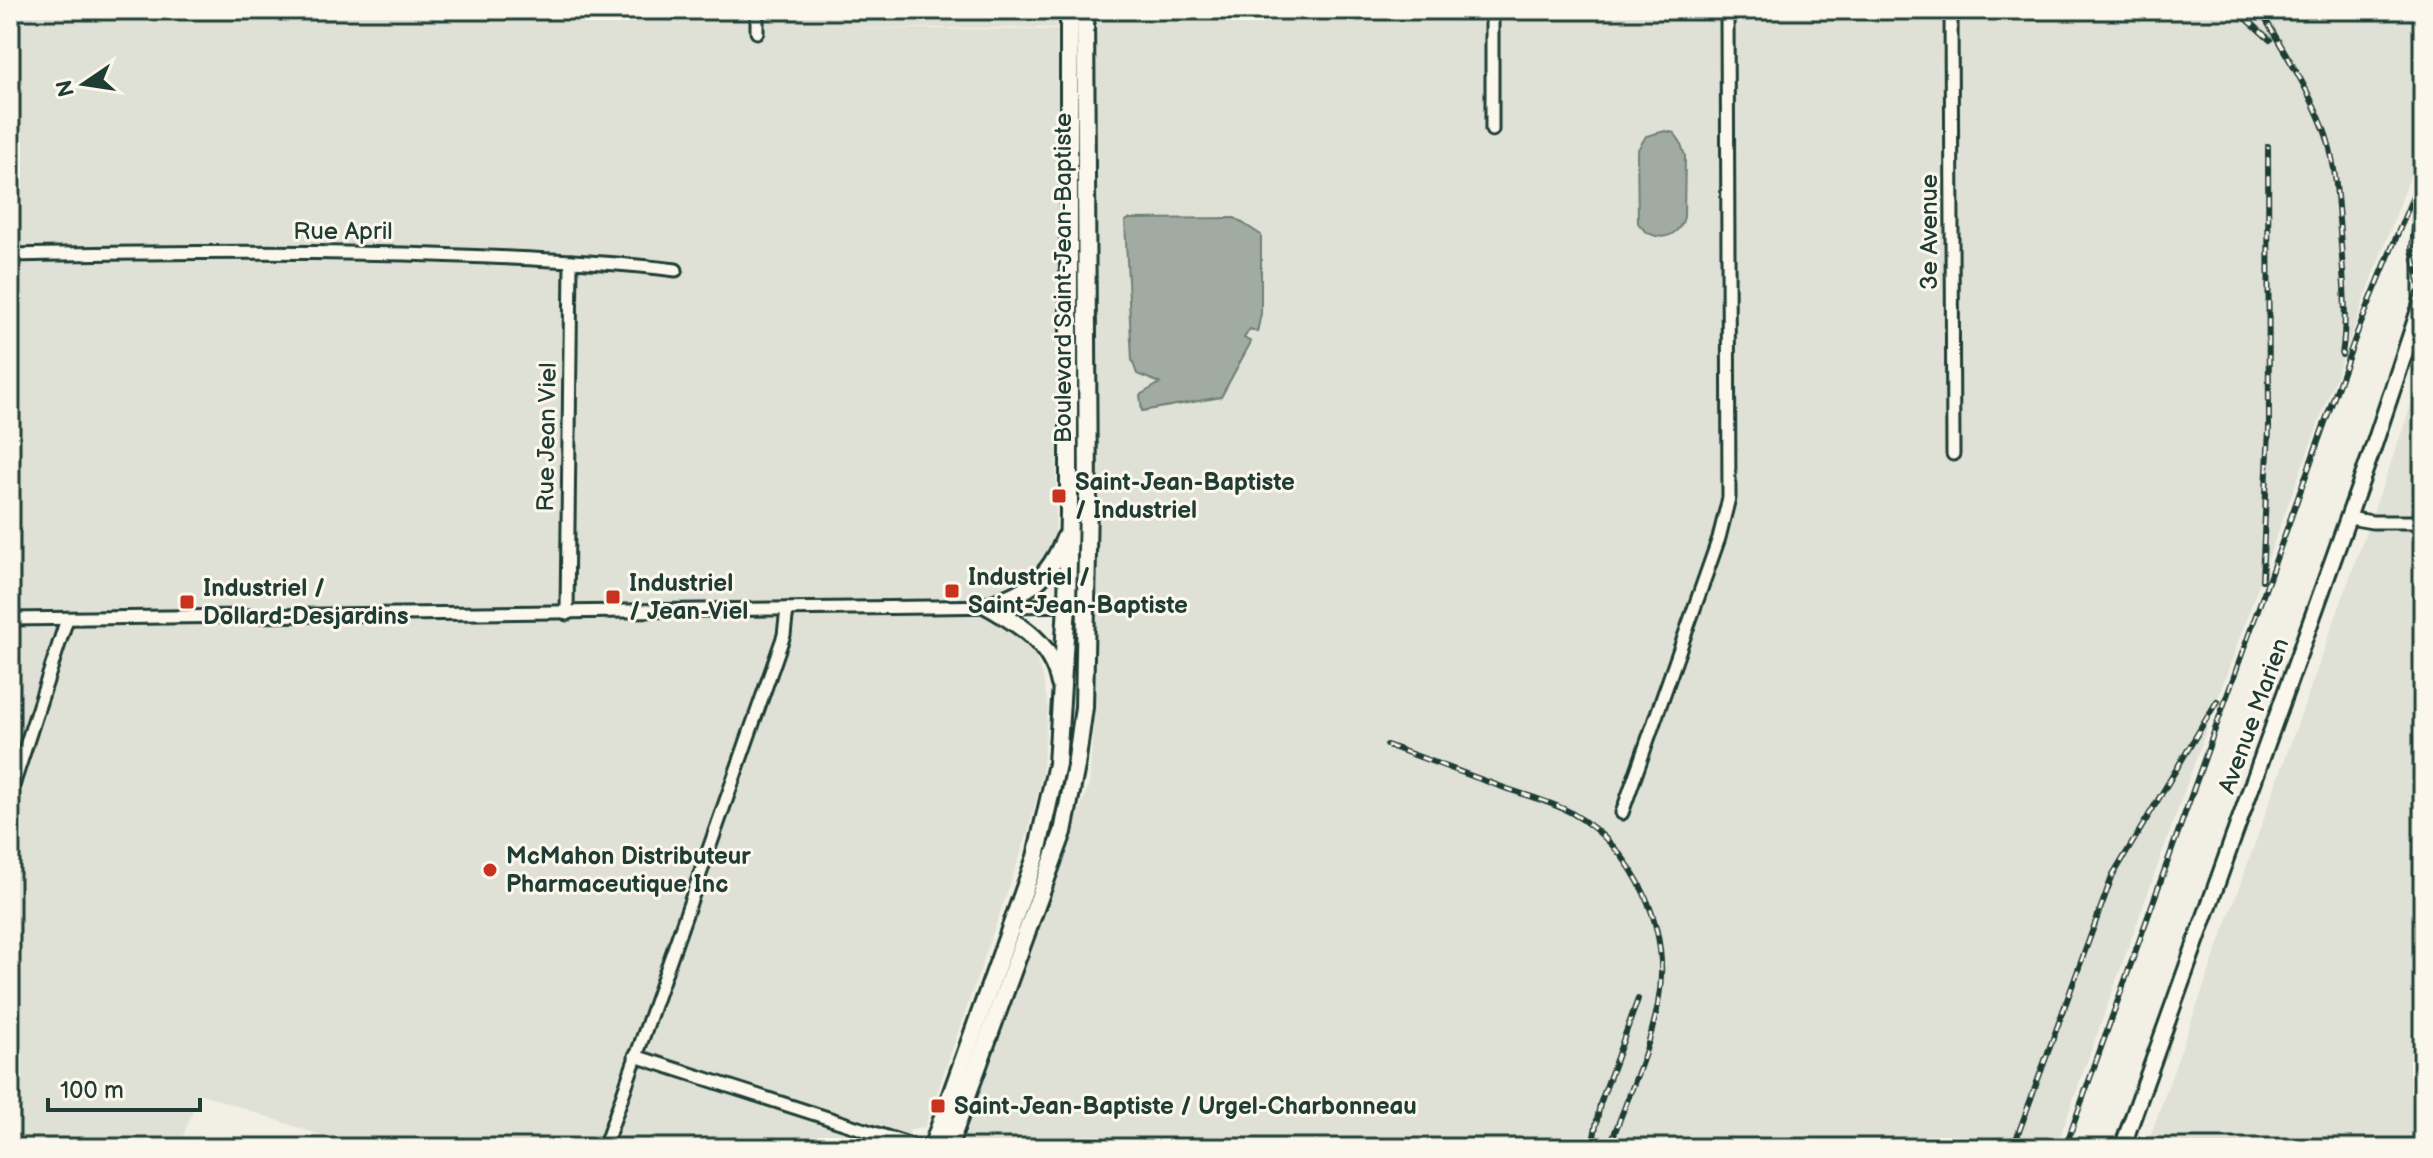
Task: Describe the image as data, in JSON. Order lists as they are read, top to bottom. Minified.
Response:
{"streets":{"main road":["Boulevard Saint-Jean-Baptiste"],"street":["Rue April","3e Avenue","Rue Jean Viel","Avenue Marien"]},"crossings":[["Rue April","Rue Jean Viel"]],"places":{"transit":["Saint-Jean-Baptiste / Industriel","Industriel / Saint-Jean-Baptiste","Industriel / Jean-Viel","Industriel / Dollard-Desjardins","Saint-Jean-Baptiste / Urgel-Charbonneau"],"other":["McMahon Distributeur Pharmaceutique Inc"]},"scale_bar":"100 m","north":"left"}
